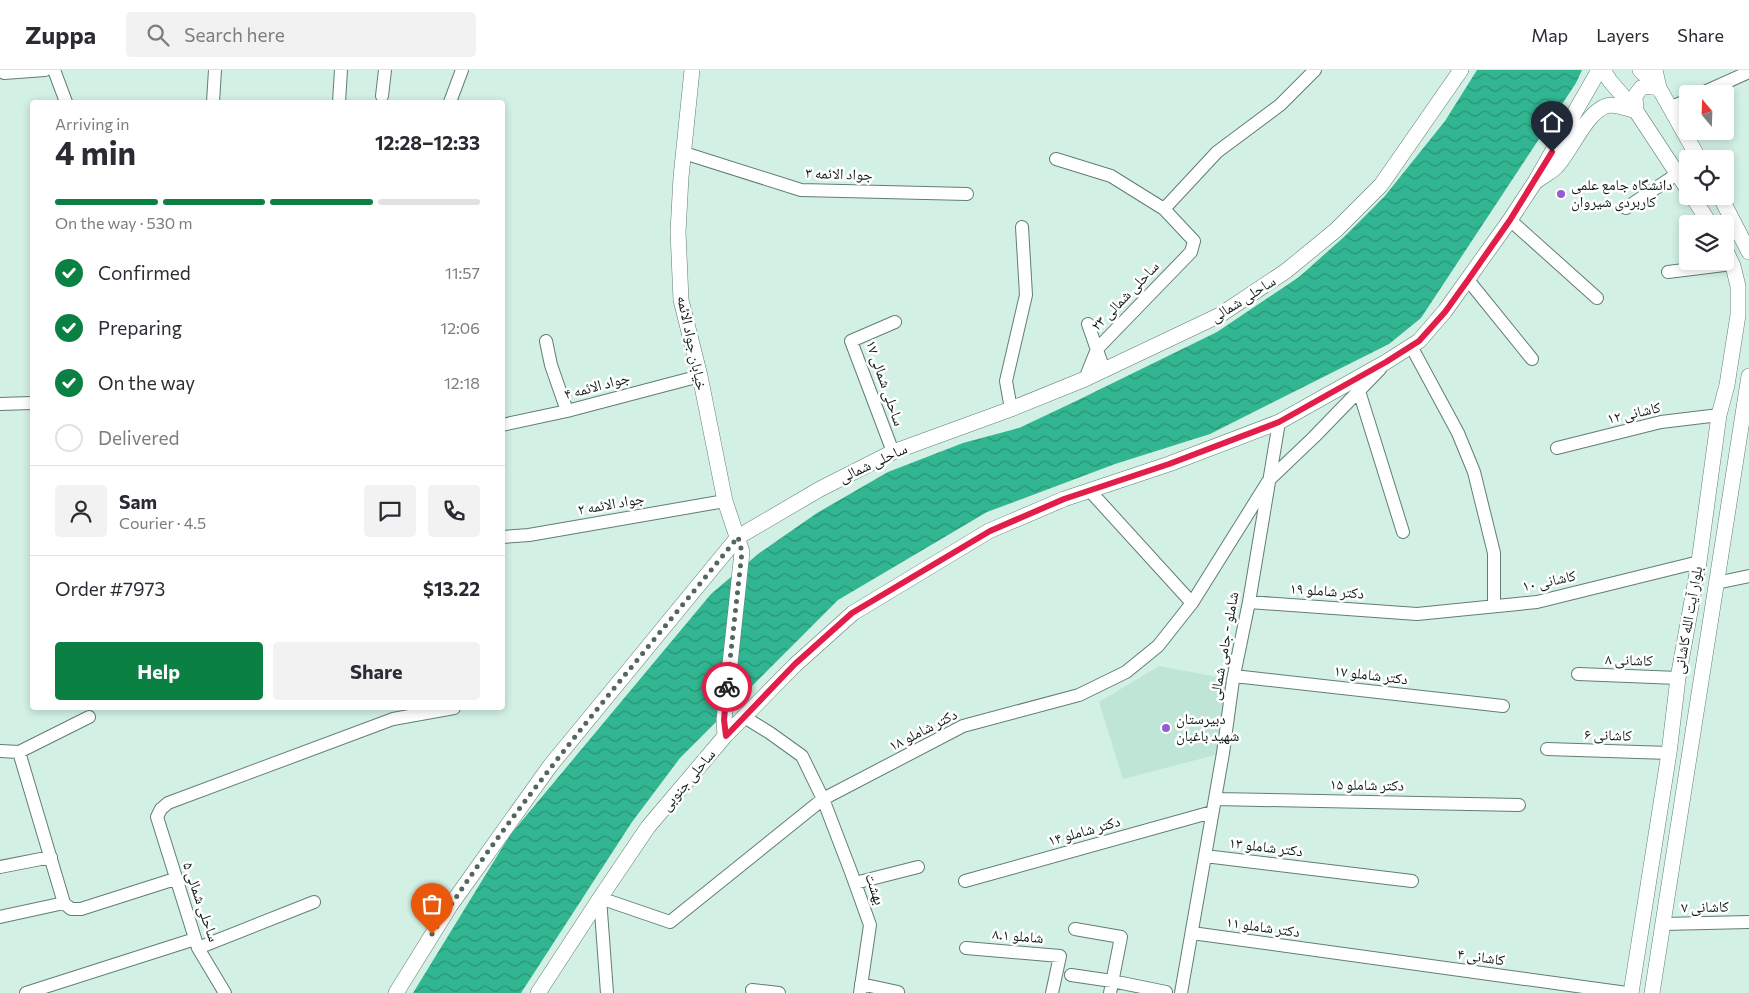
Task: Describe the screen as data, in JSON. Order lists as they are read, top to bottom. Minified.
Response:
{"streets":{"street":["جواد الائمه ۳","ساحلی شمالی ۲۳","ساحلی شمالی","خیابان جواد الائمه","ساحلی شمالی ۱۷","جواد الائمه ۴","کاشانی ۱۲","جواد الائمه ۲","کاشانی ۱۰","دکتر شاملو ۱۹","بلوار آیت الله کاشانی","شاملو - جامی شمالی","کاشانی ۸","دکتر شاملو ۱۷","دکتر شاملو ۱۸","کاشانی ۶","ساحلی جنوبی","دکتر شاملو ۱۵","دکتر شاملو ۱۴","دکتر شاملو ۱۳","بهشت","ساحلی شمالی ۵","کاشانی ۷","دکتر شاملو ۱۱","شاملو ۸.۱","کاشانی ۴"]},"crossings":[["جواد الائمه ۳","خیابان جواد الائمه"],["ساحلی شمالی ۲۳","ساحلی شمالی"],["ساحلی شمالی","خیابان جواد الائمه"],["ساحلی شمالی","ساحلی شمالی ۱۷"],["خیابان جواد الائمه","جواد الائمه ۴"],["خیابان جواد الائمه","جواد الائمه ۲"],["کاشانی ۱۲","بلوار آیت الله کاشانی"],["کاشانی ۱۰","دکتر شاملو ۱۹"],["کاشانی ۱۰","بلوار آیت الله کاشانی"],["دکتر شاملو ۱۹","شاملو - جامی شمالی"],["بلوار آیت الله کاشانی","کاشانی ۸"],["بلوار آیت الله کاشانی","کاشانی ۶"],["بلوار آیت الله کاشانی","کاشانی ۷"],["بلوار آیت الله کاشانی","کاشانی ۴"],["شاملو - جامی شمالی","دکتر شاملو ۱۷"],["شاملو - جامی شمالی","دکتر شاملو ۱۸"],["شاملو - جامی شمالی","ساحلی جنوبی"],["شاملو - جامی شمالی","دکتر شاملو ۱۵"],["شاملو - جامی شمالی","دکتر شاملو ۱۴"],["شاملو - جامی شمالی","دکتر شاملو ۱۳"],["شاملو - جامی شمالی","دکتر شاملو ۱۱"],["دکتر شاملو ۱۸","ساحلی جنوبی"],["دکتر شاملو ۱۸","بهشت"],["ساحلی جنوبی","بهشت"],["دکتر شاملو ۱۱","کاشانی ۴"]],"places":["دانشگاه جامع علمی کاربردی شیروان","دبیرستان شهید باغبان"],"north":"top","page":{"header":"Zuppa","search":"Search here","nav":["Map","Layers","Share"],"heading":["4 min","Arriving in","12:28–12:33"],"panel":["Sam","Courier · 4.5","Order #7973","$13.22"],"bar":"On the way · 530 m","list":[["Confirmed","11:57"],["Preparing","12:06"],["On the way","12:18"],"Delivered"],"buttons":["Help","Share"]}}
